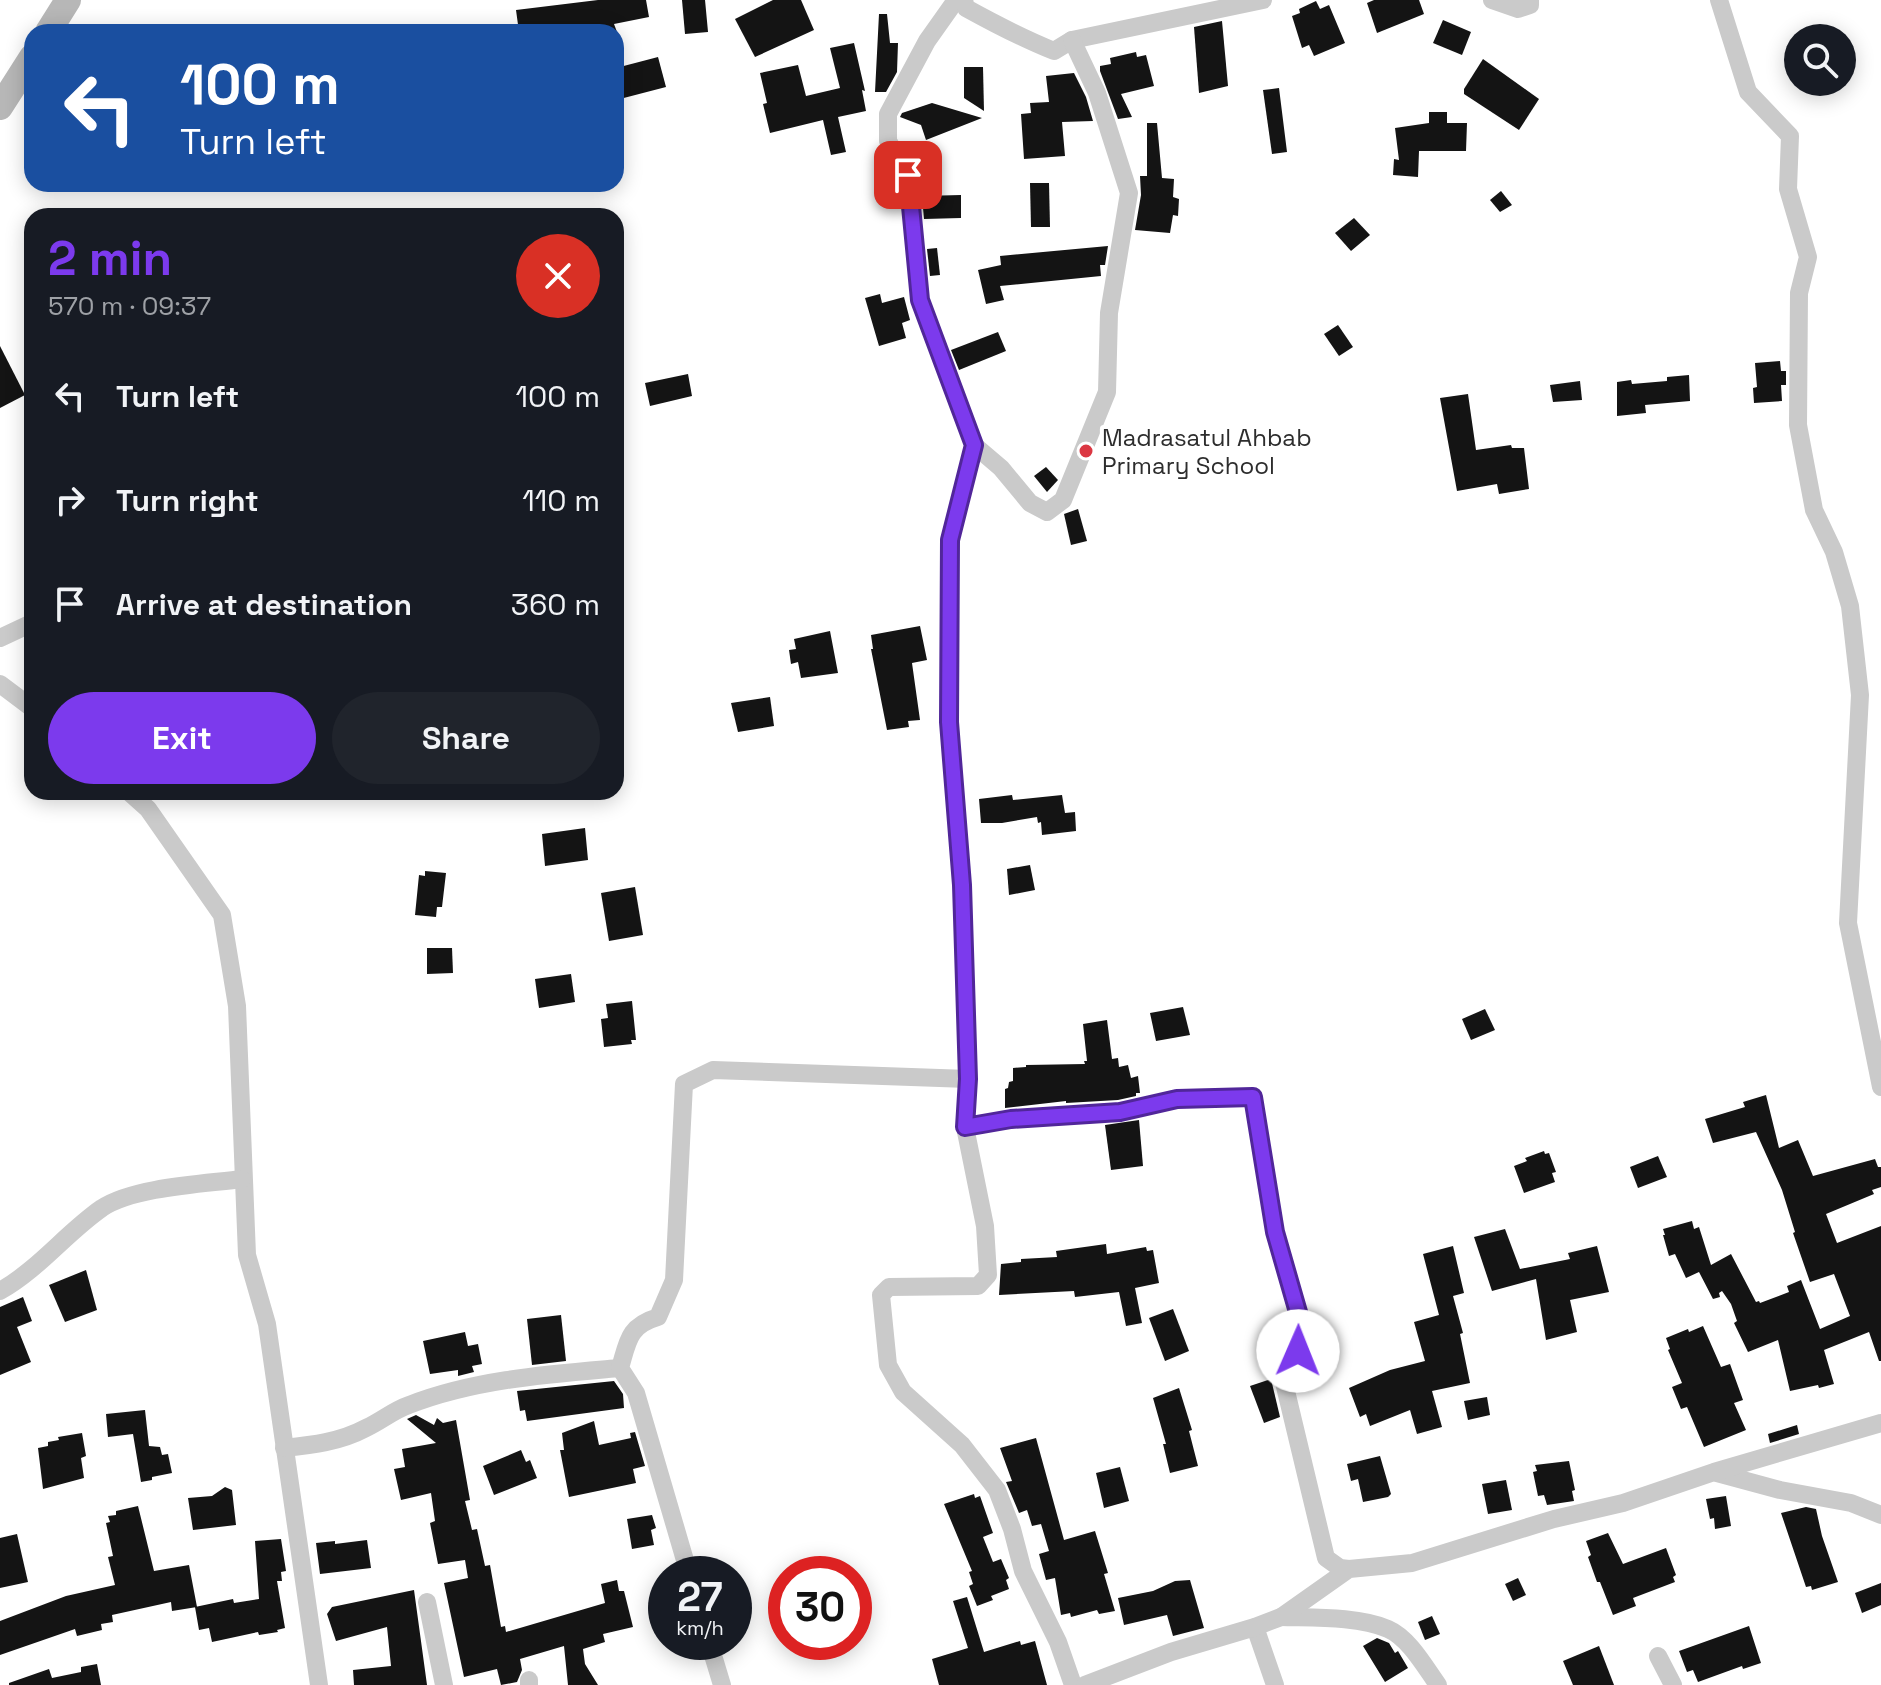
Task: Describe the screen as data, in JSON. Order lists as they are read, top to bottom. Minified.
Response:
{"places":["Madrasatul Ahbab Primary School"],"page":{"turn":["100 m","Turn left"],"heading":["2 min","570 m · 09:37"],"list":[{"name":"Turn left","value":"100 m"},{"name":"Turn right","value":"110 m"},{"name":"Arrive at destination","value":"360 m"}],"buttons":["Exit","Share"],"speed":"27 km/h","limit":"30"}}
